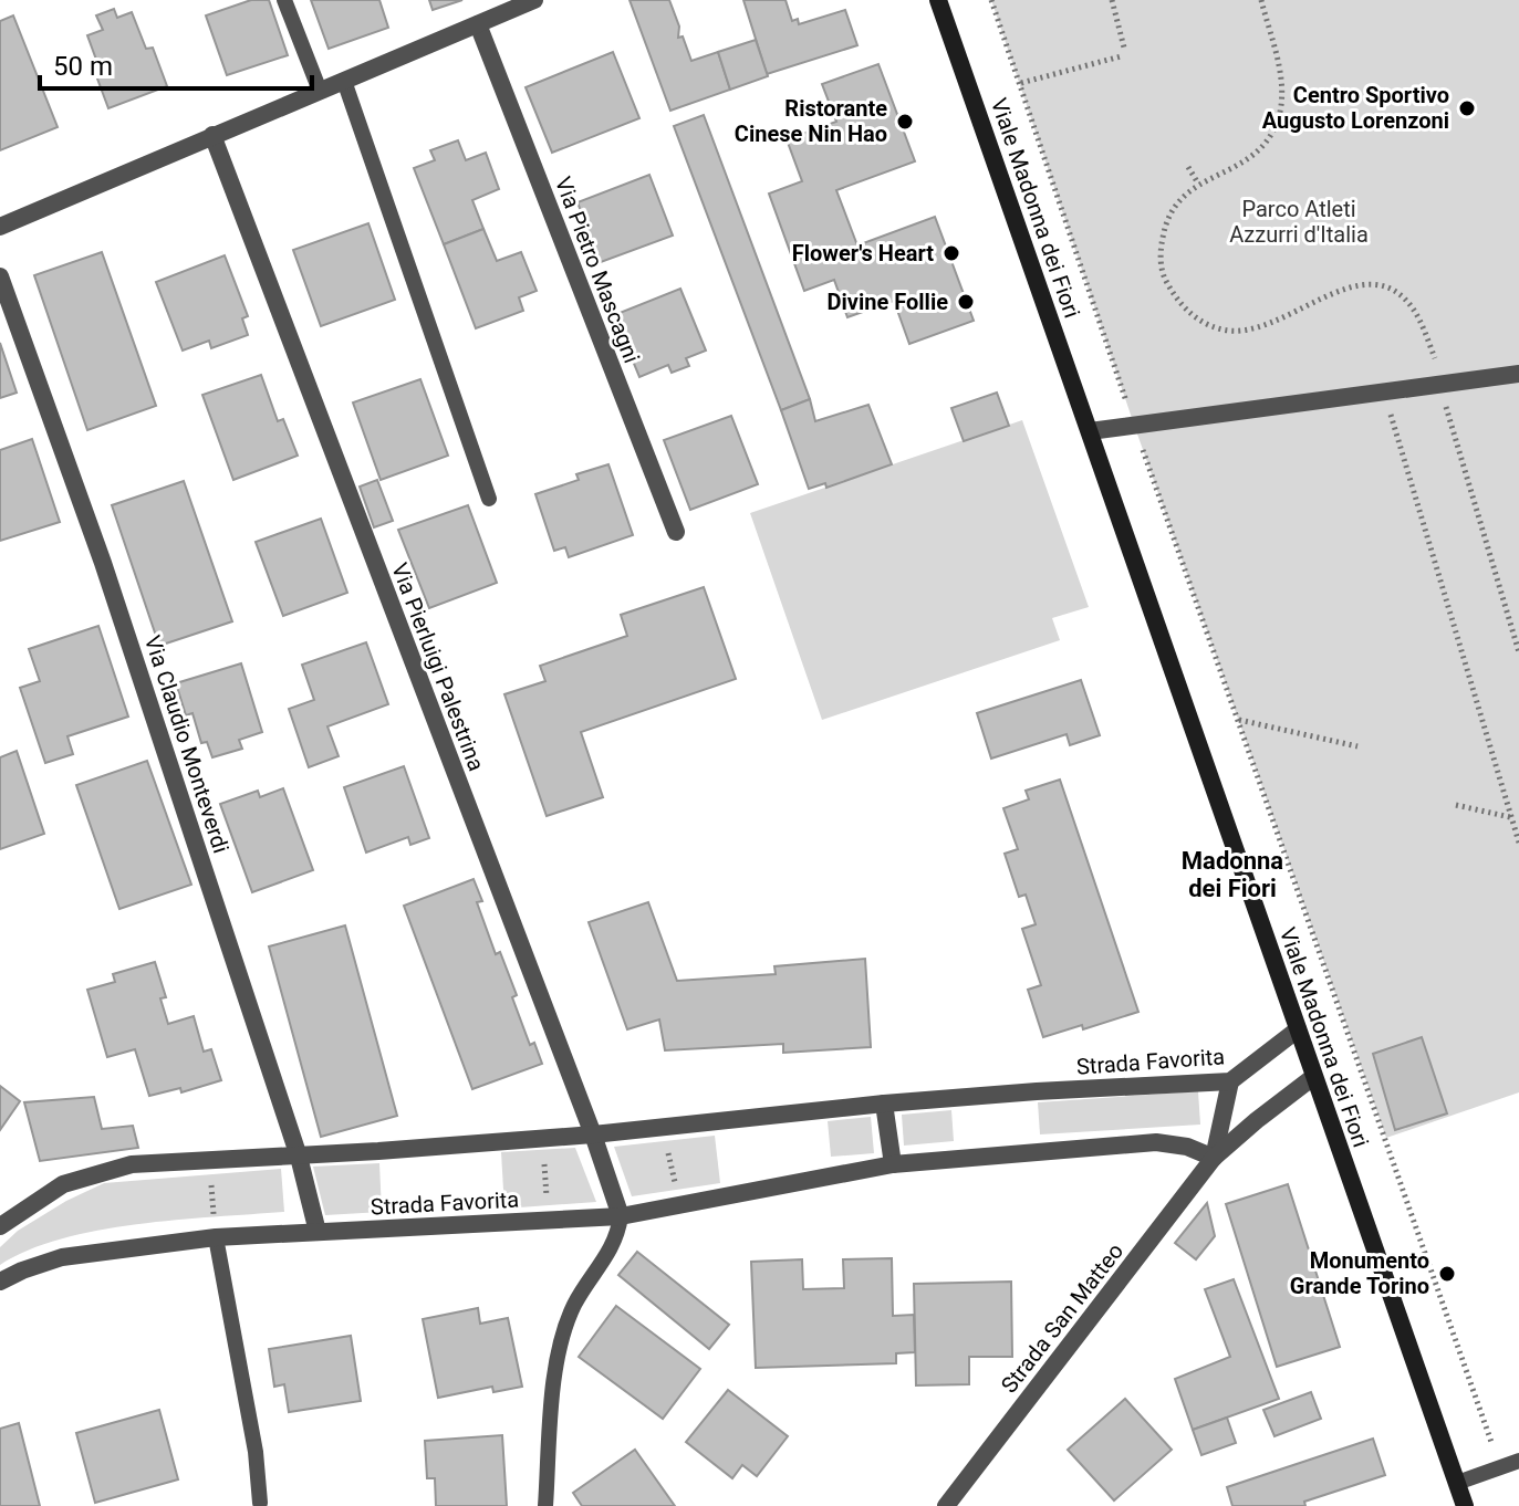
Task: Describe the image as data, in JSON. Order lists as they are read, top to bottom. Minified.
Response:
{"streets":{"main road":["Viale Madonna dei Fiori"],"street":["Via Pietro Mascagni","Via Pierluigi Palestrina","Via Claudio Monteverdi","Strada Favorita","Strada San Matteo"]},"crossings":[["Viale Madonna dei Fiori","Strada Favorita"],["Viale Madonna dei Fiori","Strada San Matteo"],["Via Pierluigi Palestrina","Strada Favorita"],["Via Claudio Monteverdi","Strada Favorita"],["Strada Favorita","Strada San Matteo"]],"districts":["Madonna dei Fiori"],"parks":["Parco Atleti Azzurri d'Italia"],"places":["Centro Sportivo Augusto Lorenzoni","Ristorante Cinese Nin Hao","Flower's Heart","Divine Follie","Monumento Grande Torino"],"scale_bar":"50 m"}
